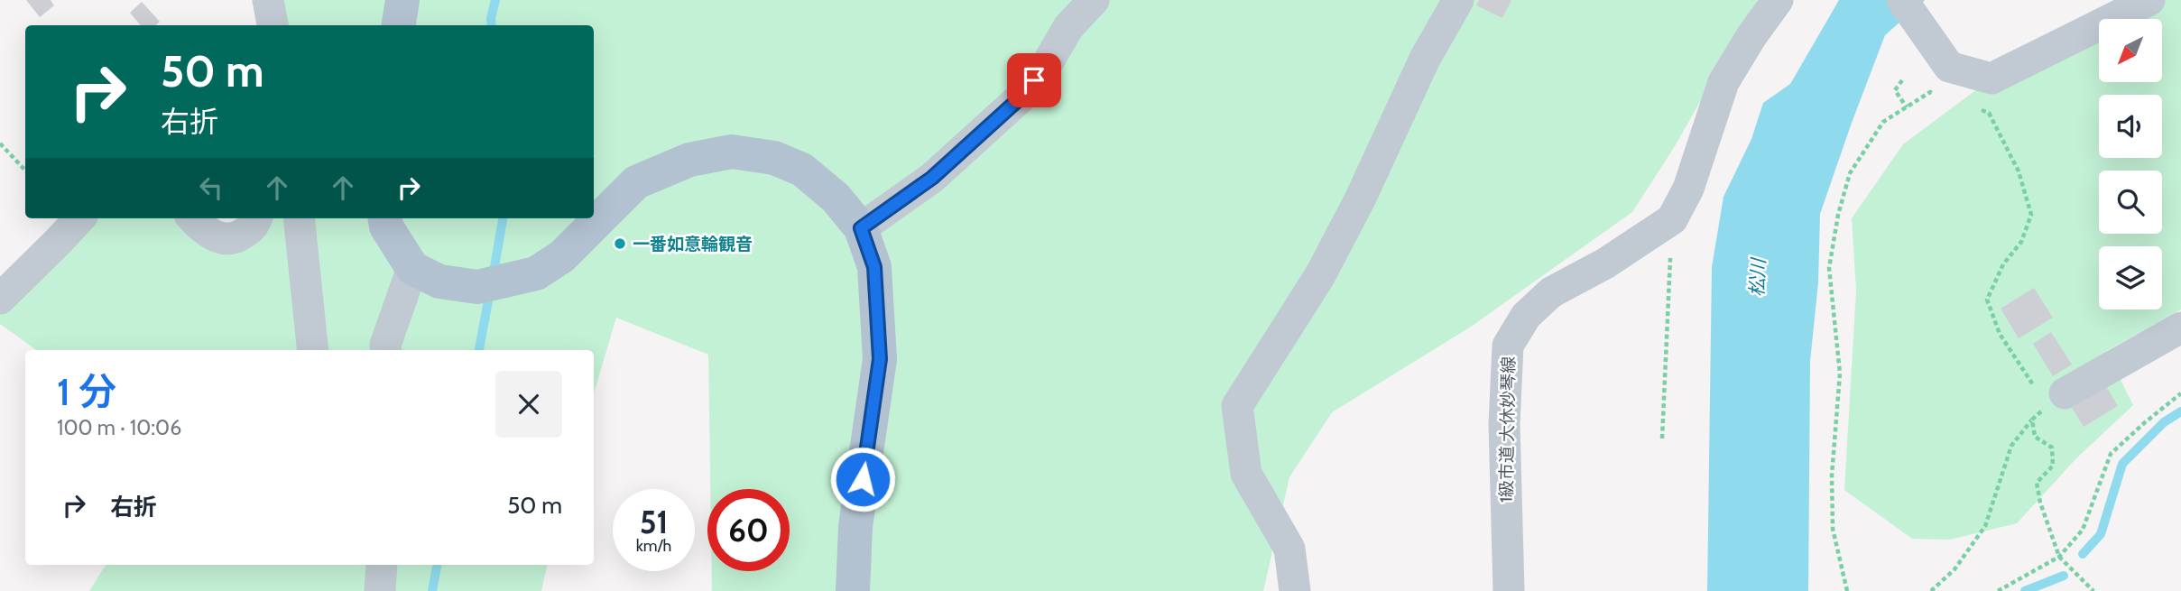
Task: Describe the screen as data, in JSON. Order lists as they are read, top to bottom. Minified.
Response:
{"streets":{"street":["1級市道 大休妙琴線"]},"water":["松川"],"places":["一番如意輪観音"],"north":"bottom left","page":{"turn":["50 m","右折"],"heading":["1 分","100 m · 10:06"],"list":[{"name":"右折","value":"50 m"}],"speed":"51 km/h","limit":"60"}}
